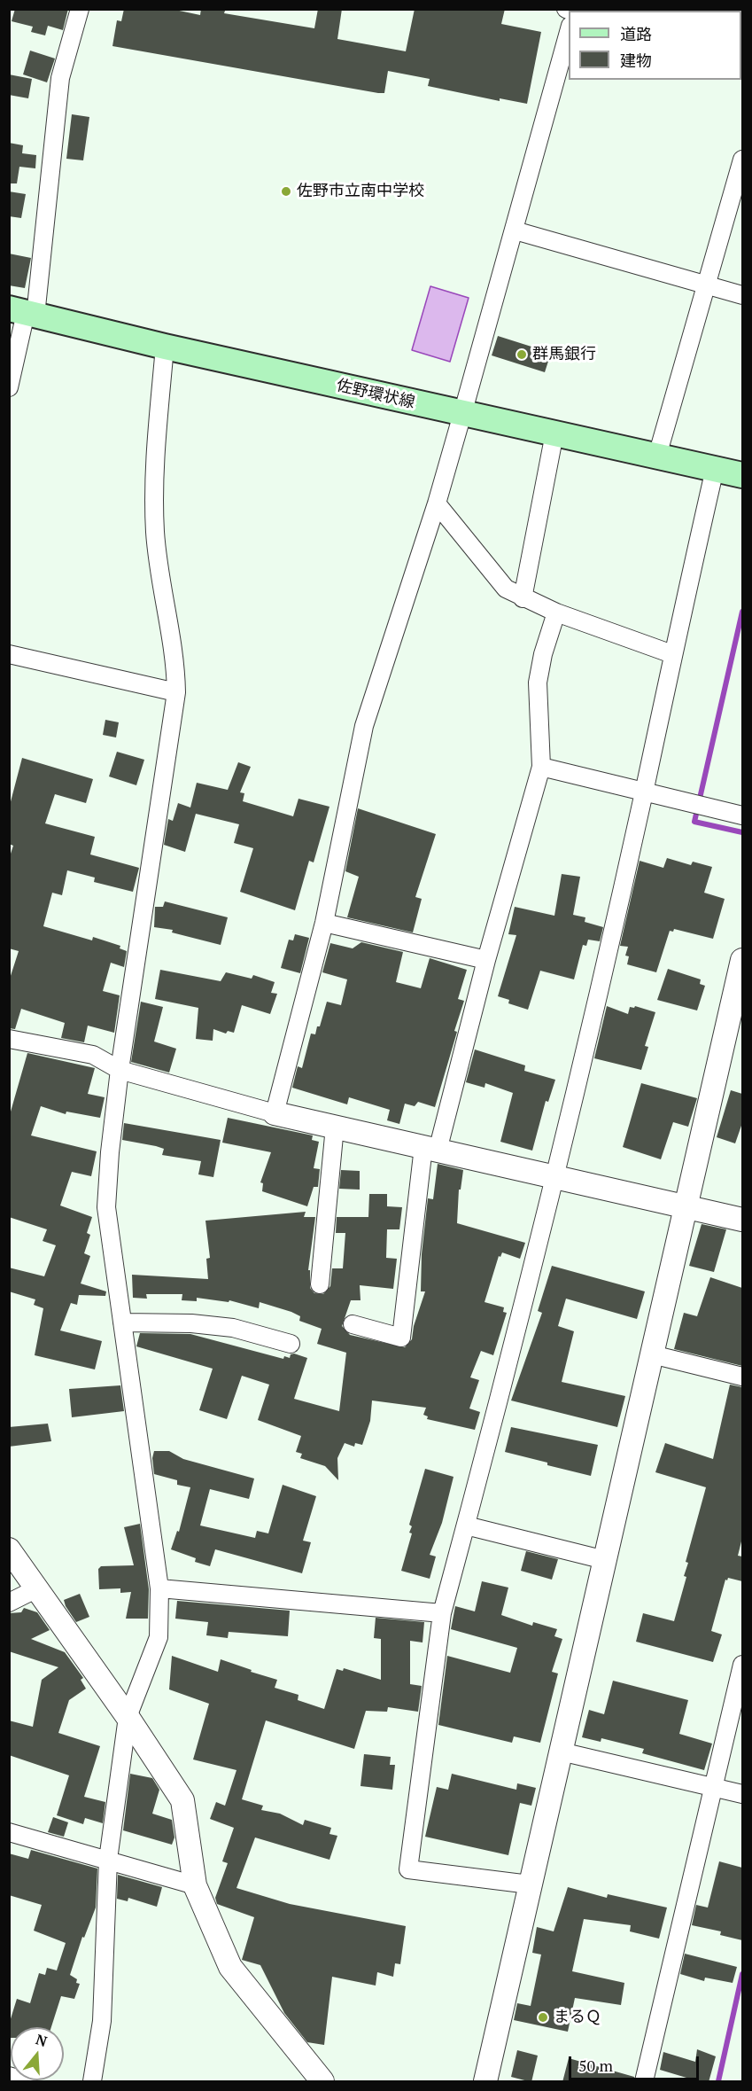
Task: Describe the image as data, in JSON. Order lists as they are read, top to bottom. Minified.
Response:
{"streets":{"main road":["佐野環状線"]},"places":["佐野市立南中学校","群馬銀行","まるＱ"],"legend":["道路","建物"],"scale_bar":"50 m","north":"top"}
